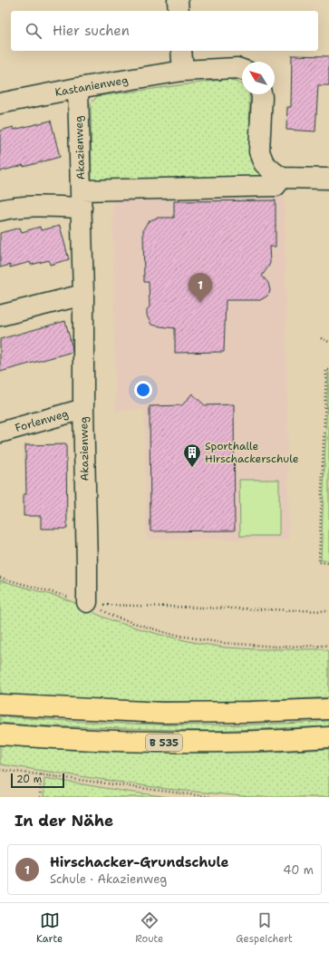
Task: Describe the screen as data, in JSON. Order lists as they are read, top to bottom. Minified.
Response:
{"streets":{"highway":["B 535"],"street":["Kastanienweg","Akazienweg","Forlenweg"]},"crossings":[["Kastanienweg","Akazienweg"],["Akazienweg","Forlenweg"]],"places":{"building":["Sporthalle Hirschackerschule"]},"scale_bar":"20 m","north":"top left","page":{"search":"Hier suchen","pins":"1","scale":"20 m","heading":"In der Nähe","list":[{"mark":"1","name":"Hirschacker-Grundschule","note":"Schule · Akazienweg","value":"40 m"}],"nav":["Karte","Route","Gespeichert"]}}
